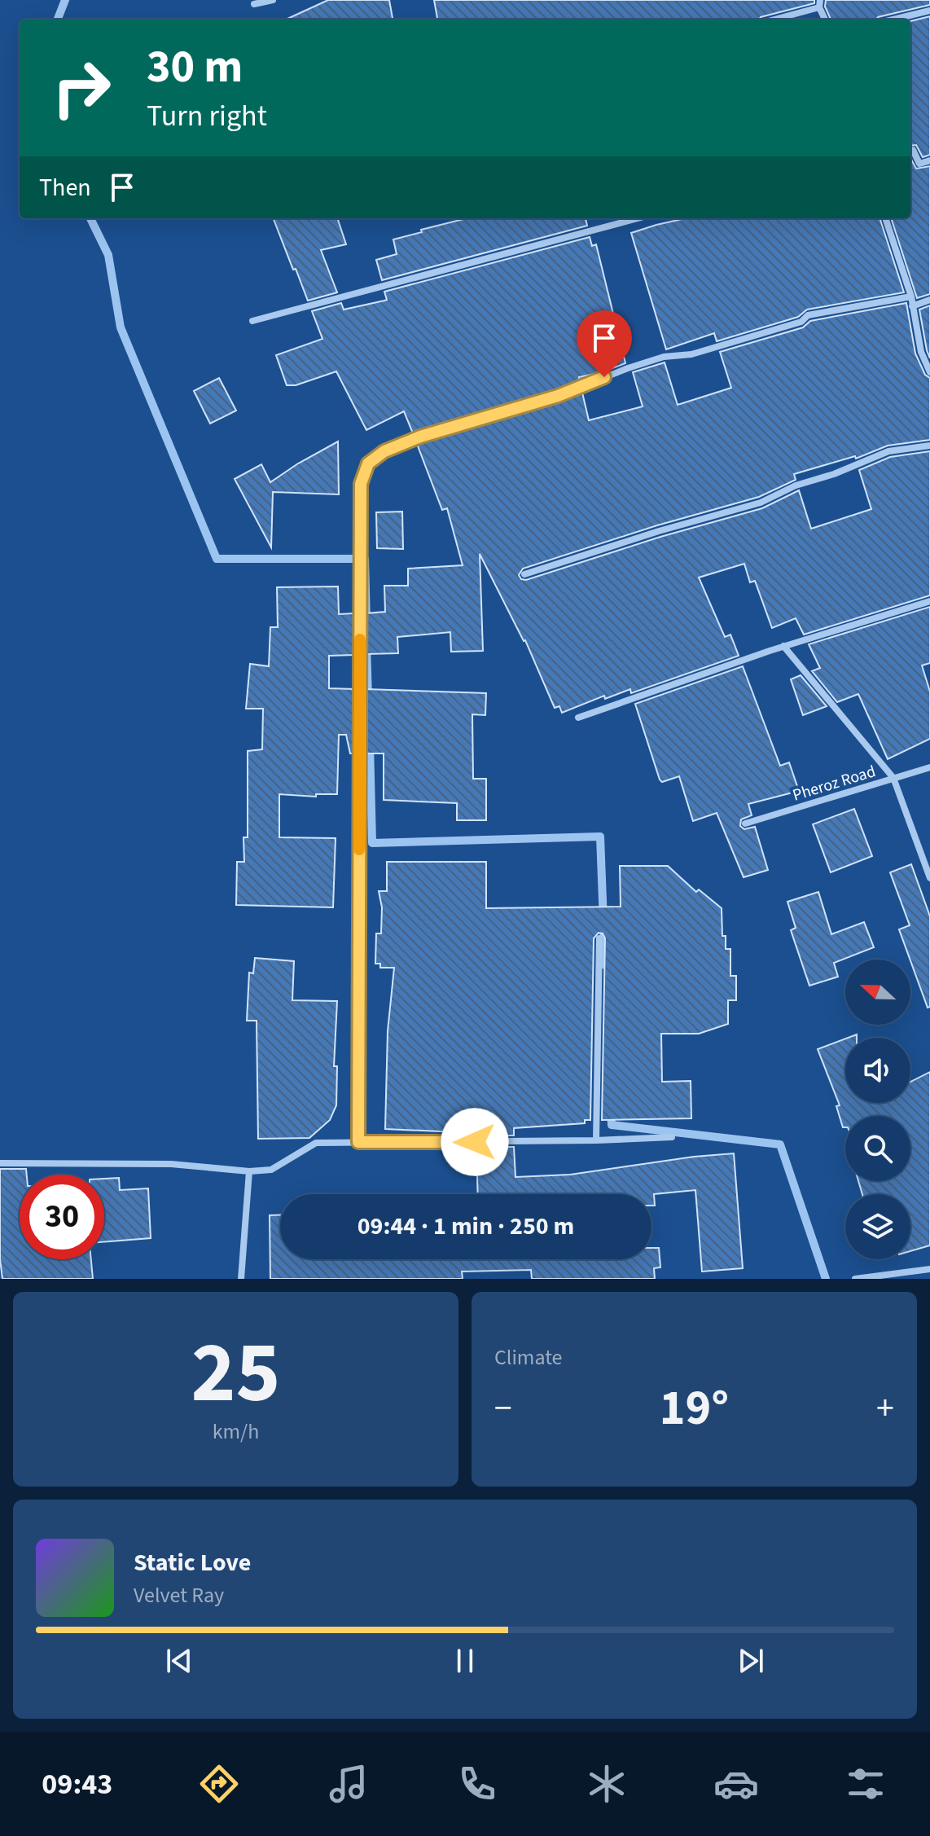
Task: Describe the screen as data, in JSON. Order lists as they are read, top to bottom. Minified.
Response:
{"streets":{"street":["Pheroz Road"]},"north":"left","page":{"turn":["30 m","Turn right"],"then":"Then","limit":"30","trip":"09:44 · 1 min · 250 m","tile":[["25","km/h"],"Climate"],"heat":["−","19°","+"],"song":["Static Love","Velvet Ray"],"tabs":"09:43"}}
